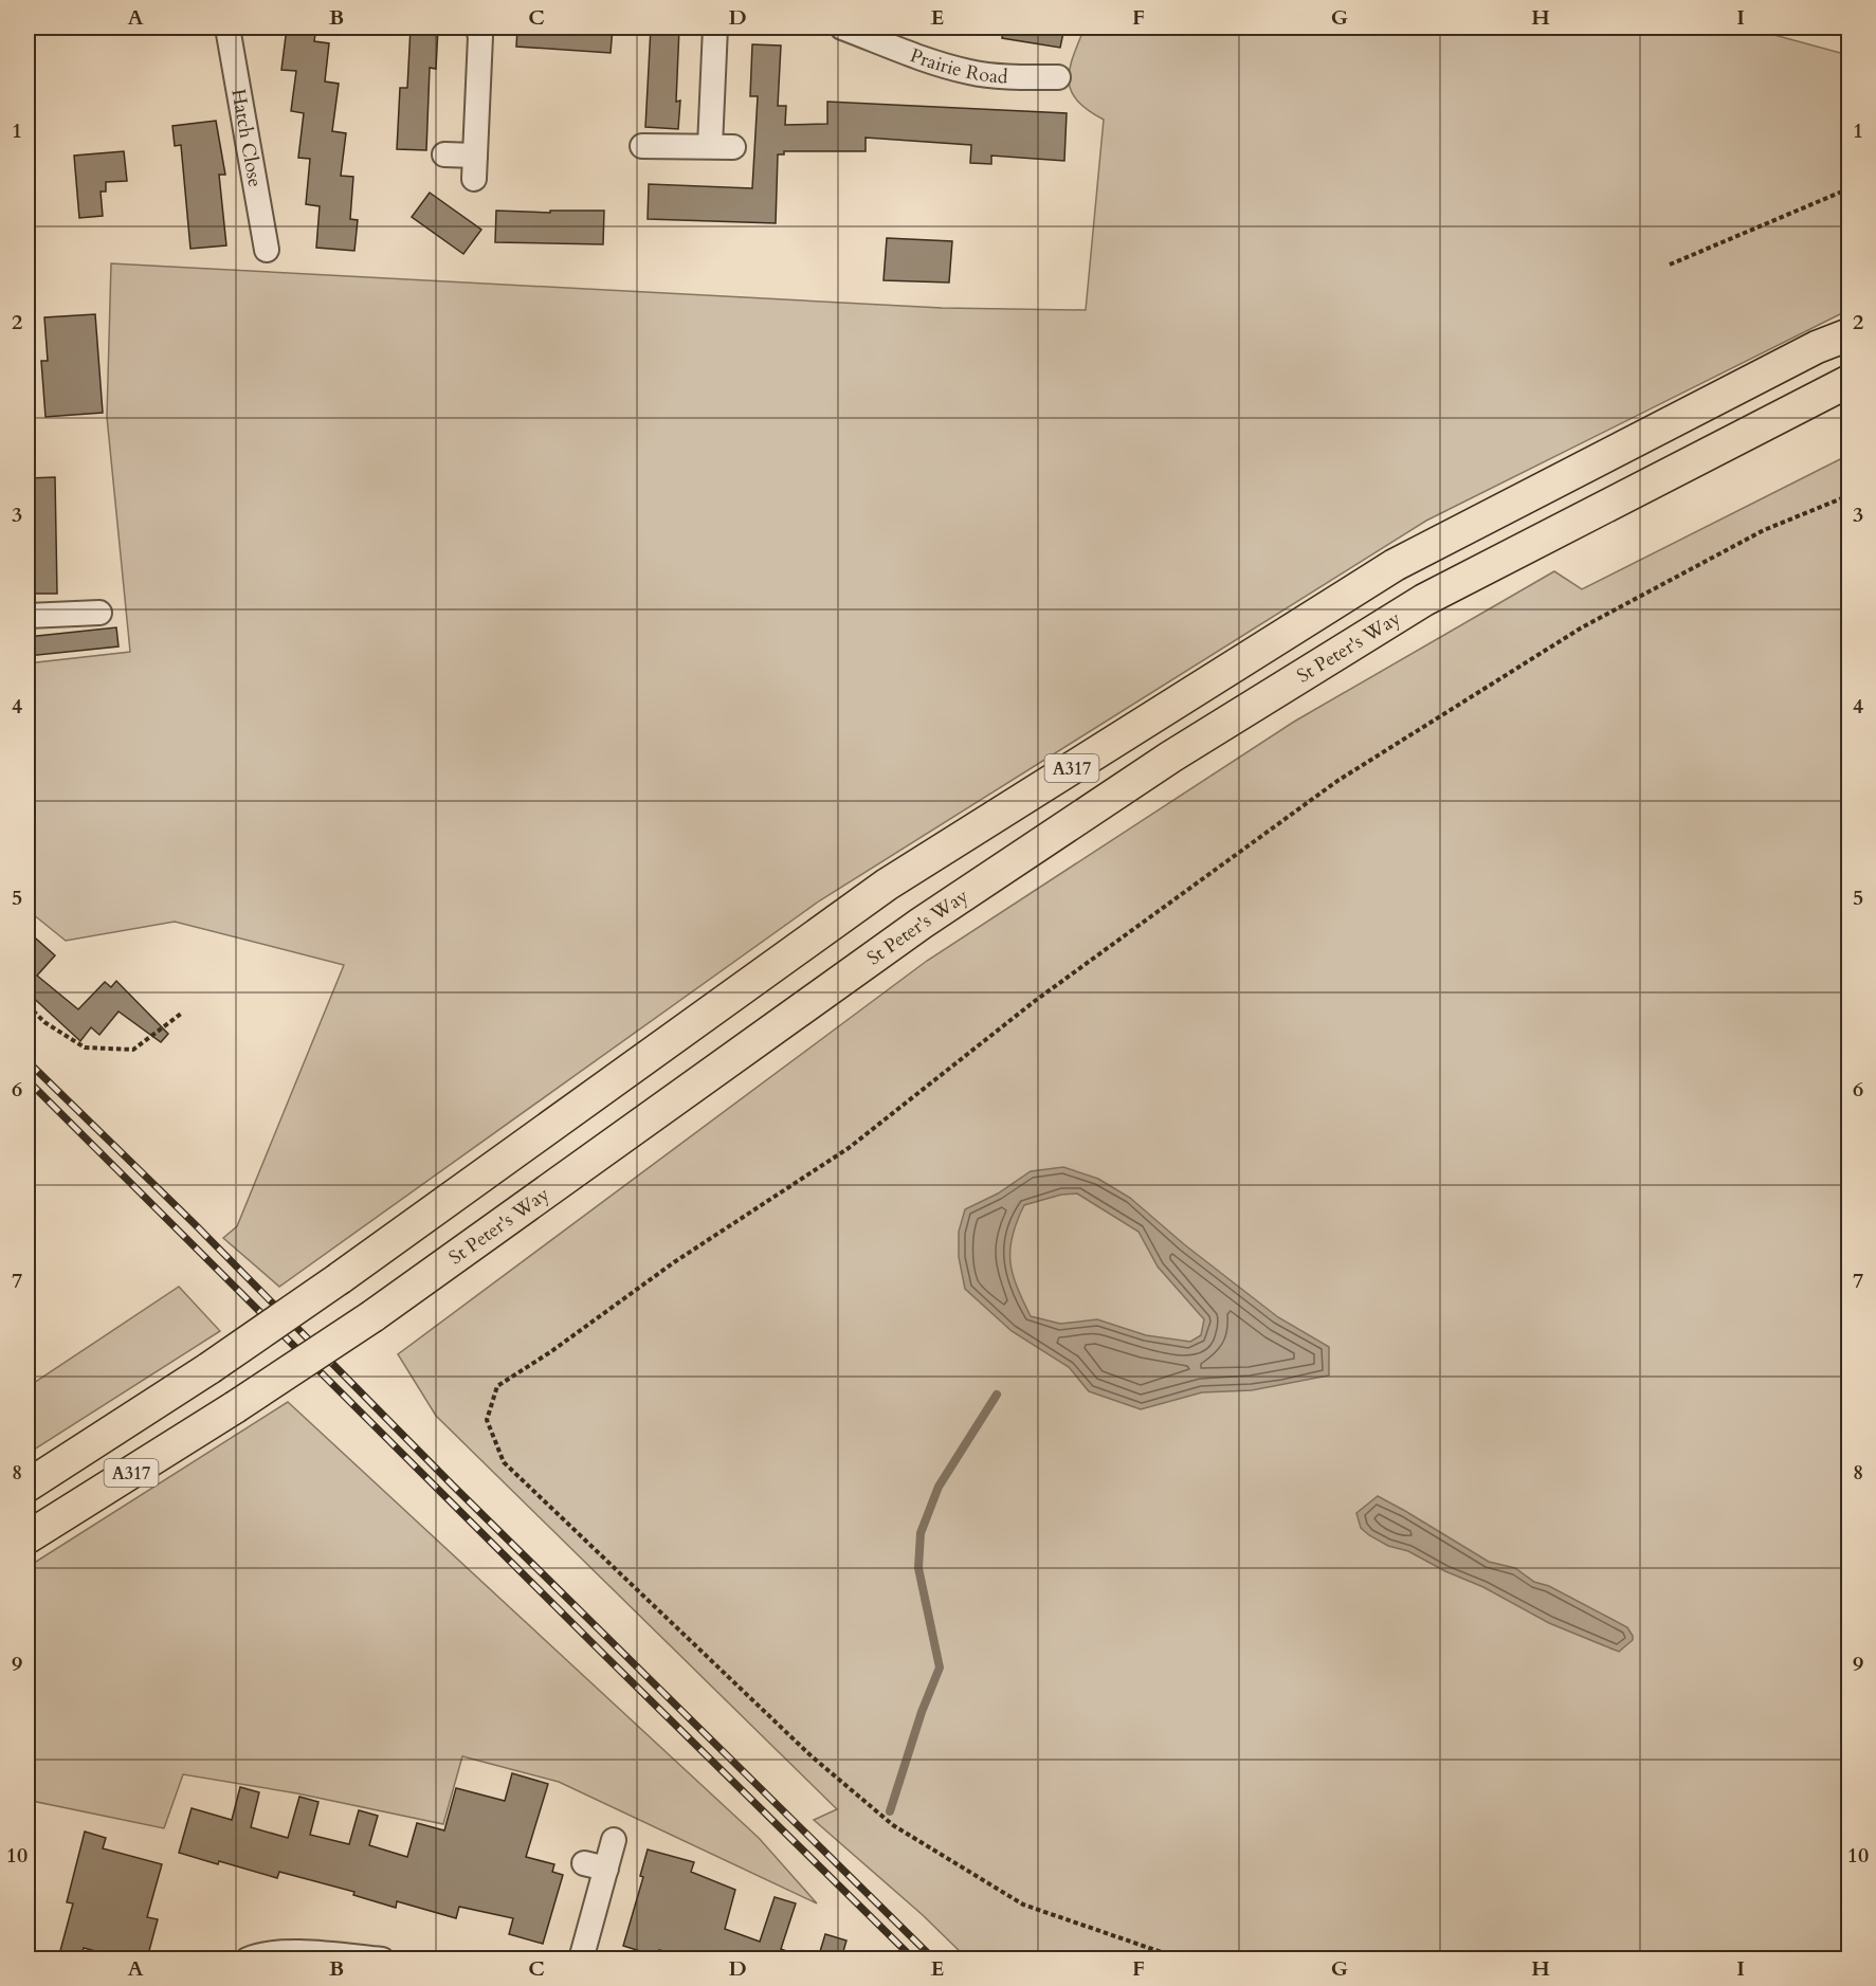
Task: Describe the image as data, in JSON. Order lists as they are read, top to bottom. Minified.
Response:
{"streets":{"main road":["St Peter's Way","A317"],"street":["Prairie Road","Hatch Close"]},"grid":{"columns":["A","B","C","D","E","F","G","H","I"],"rows":["1","2","3","4","5","6","7","8","9","10"]}}
